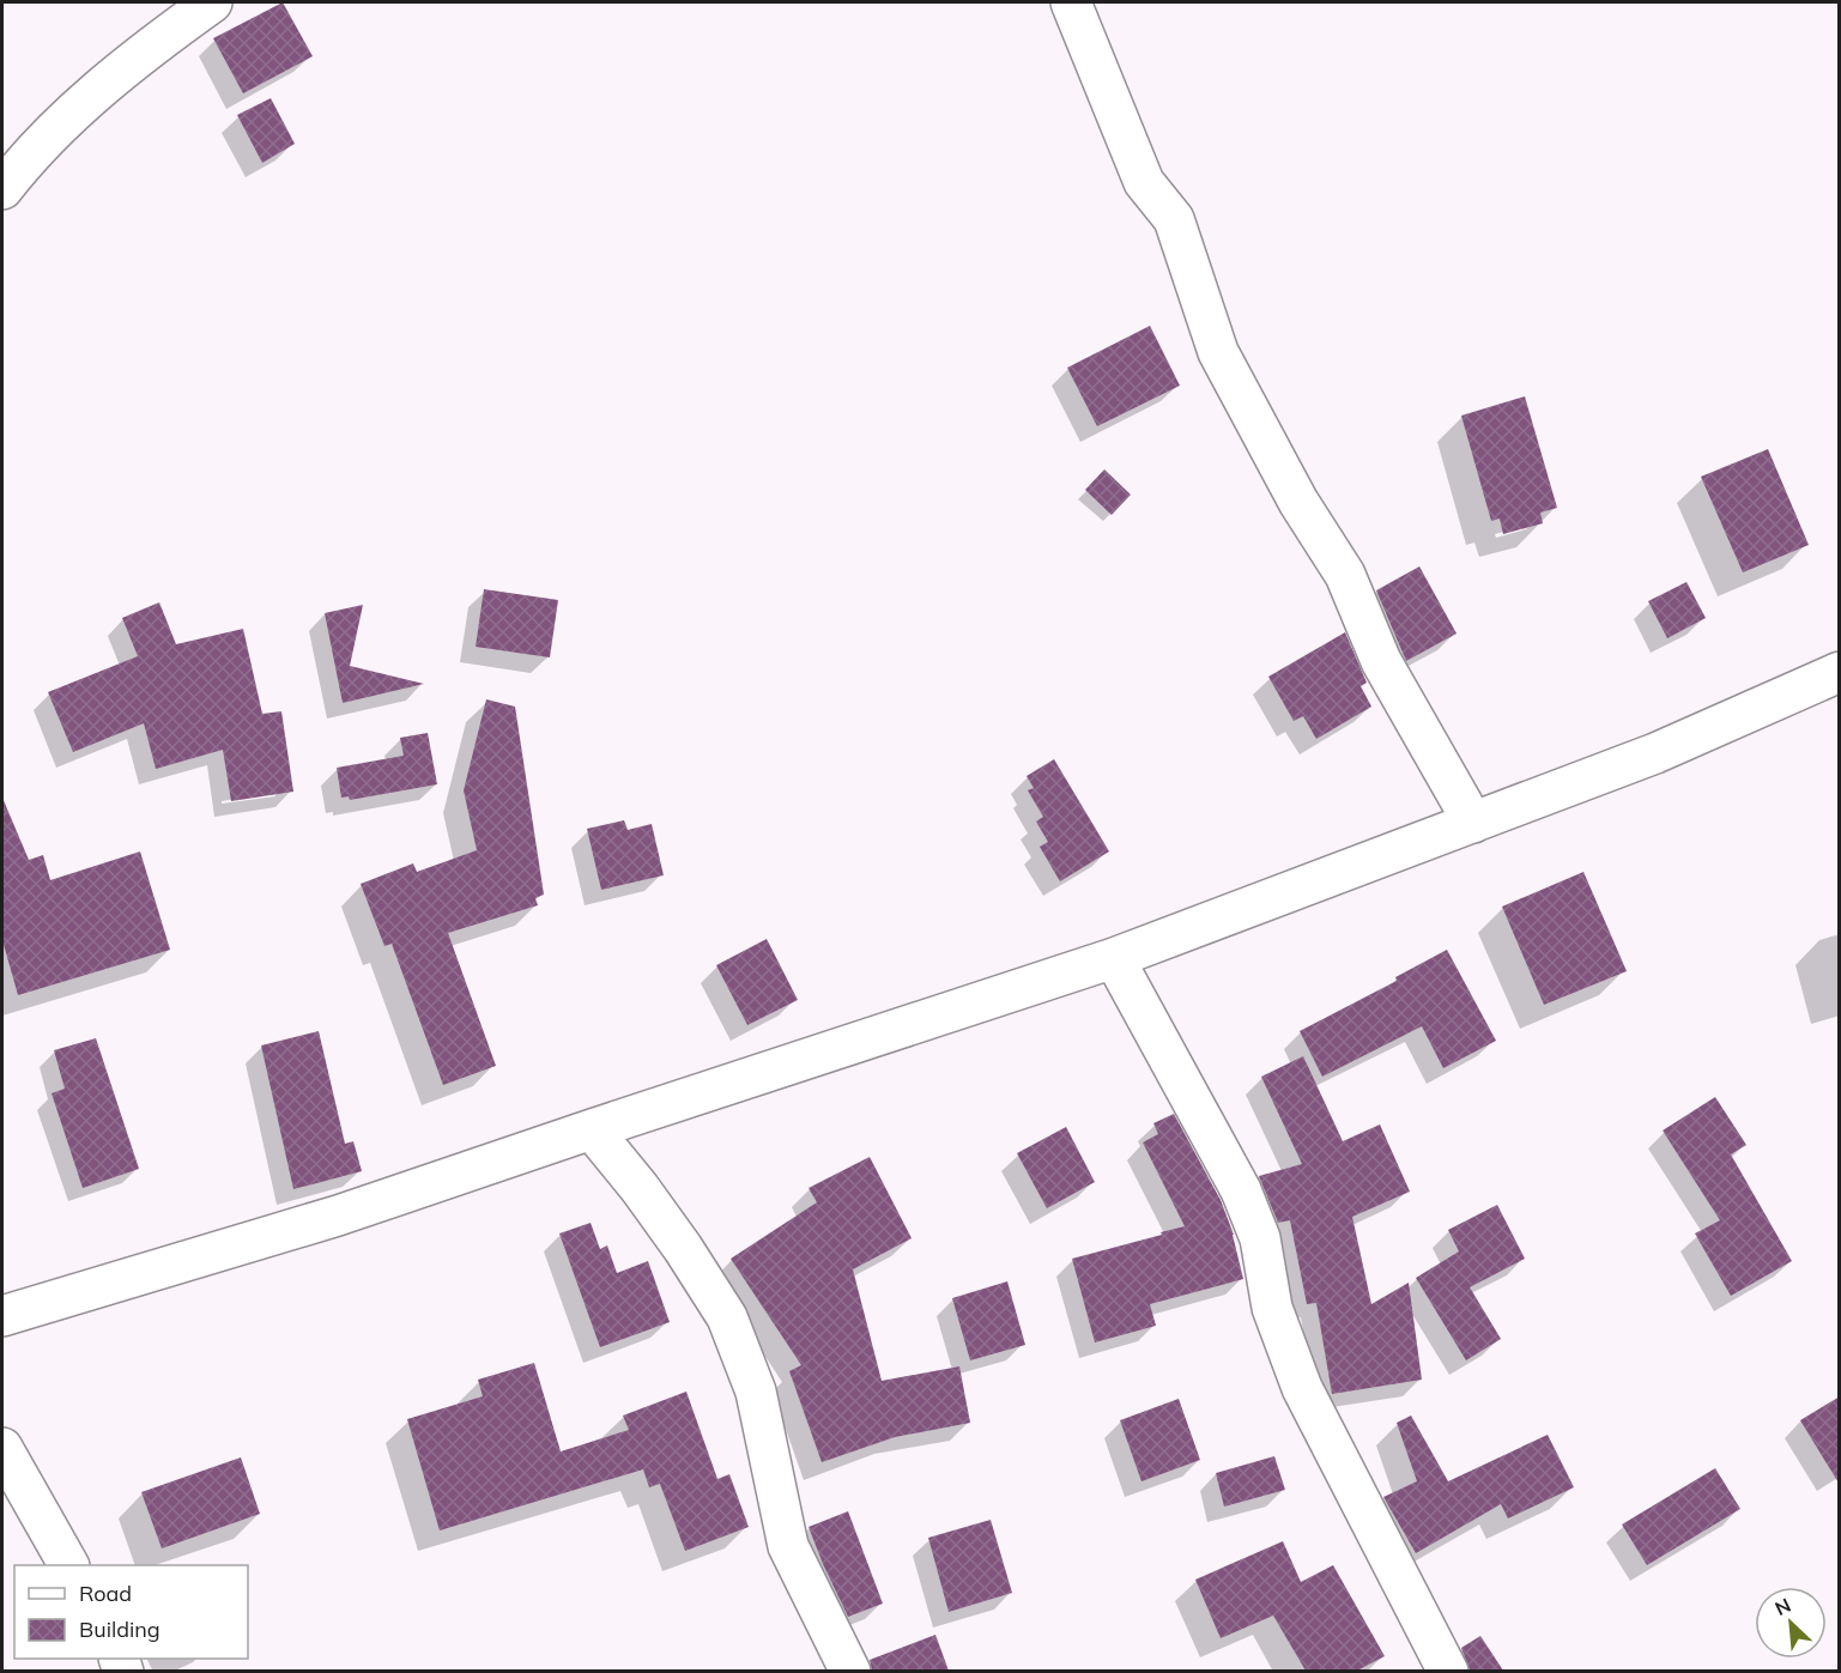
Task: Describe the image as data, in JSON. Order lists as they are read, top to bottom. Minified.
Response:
{"legend":["Road","Building"],"north":"top left"}
